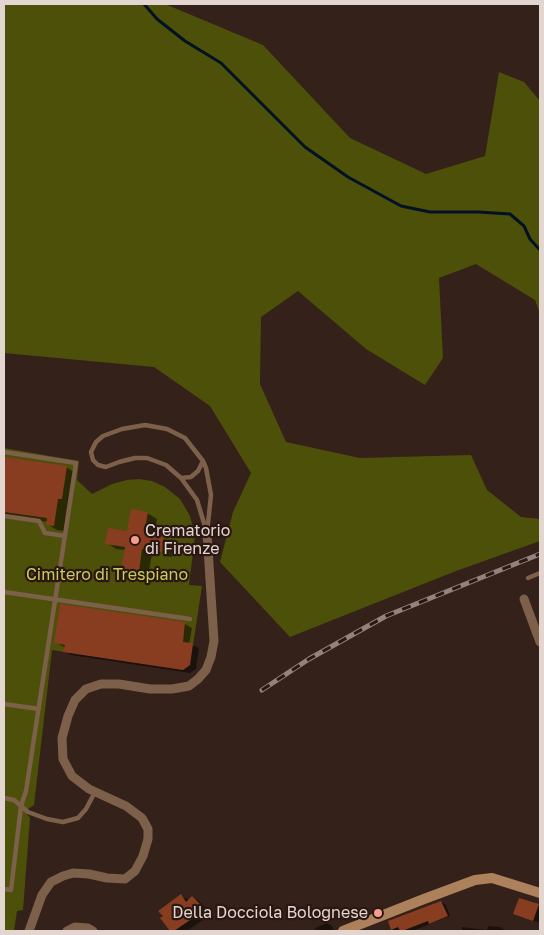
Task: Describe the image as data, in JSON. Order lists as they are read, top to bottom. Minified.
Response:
{"parks":["Cimitero di Trespiano"],"places":["Crematorio di Firenze","Della Docciola Bolognese"]}
